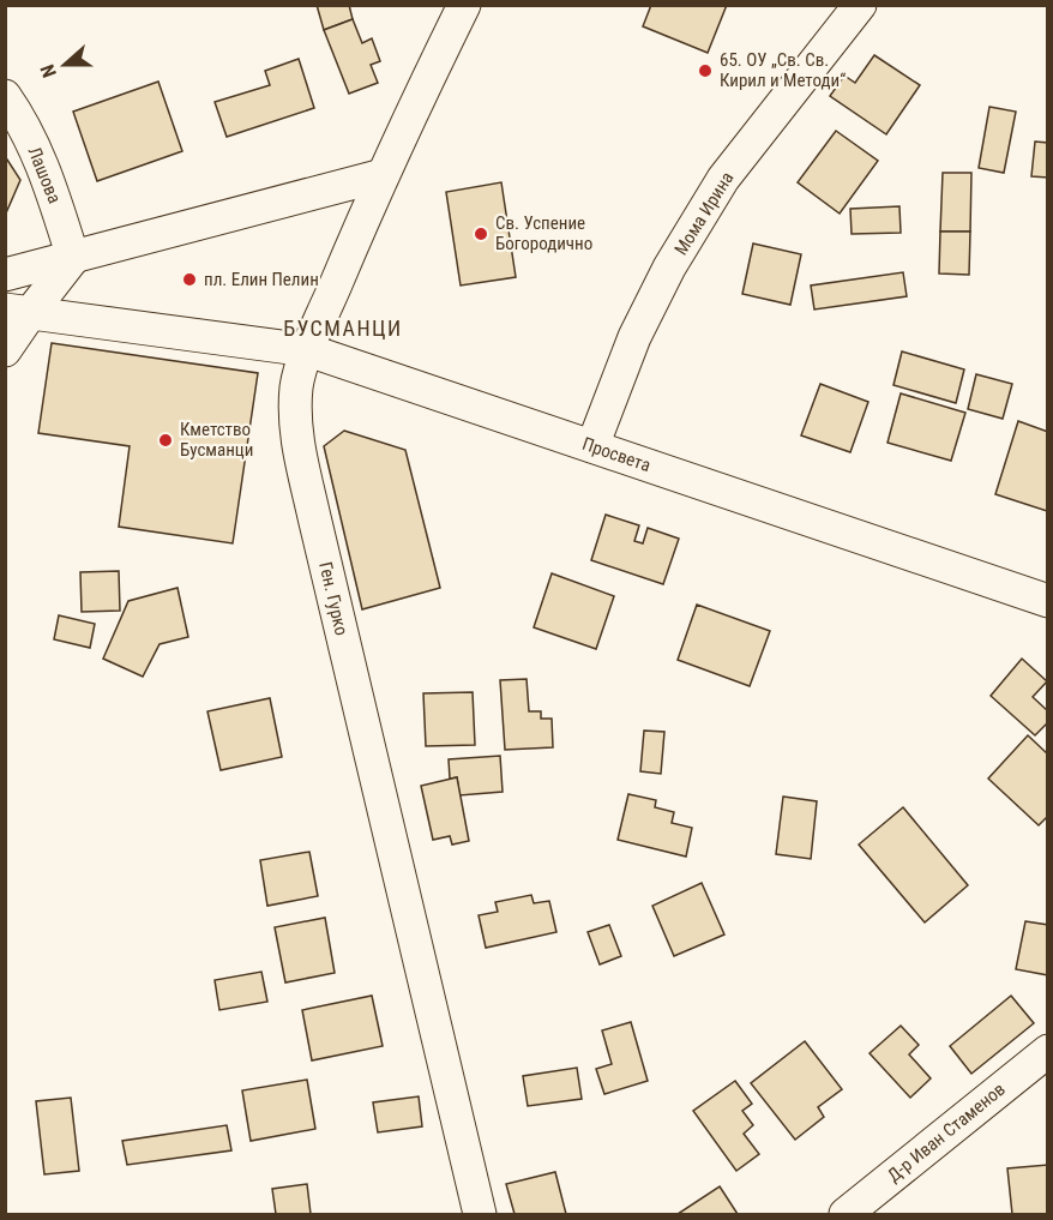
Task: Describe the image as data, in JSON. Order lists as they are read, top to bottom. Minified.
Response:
{"streets":{"street":["Лашова","Мома Ирина","Просвета","Ген. Гурко","Д-р Иван Стаменов"]},"crossings":[["Мома Ирина","Просвета"],["Просвета","Ген. Гурко"]],"districts":["БУСМАНЦИ"],"places":["65. ОУ „Св. Св. Кирил и Методи“","Св. Успение Богородично","пл. Елин Пелин","Кметство Бусманци"],"north":"left"}
